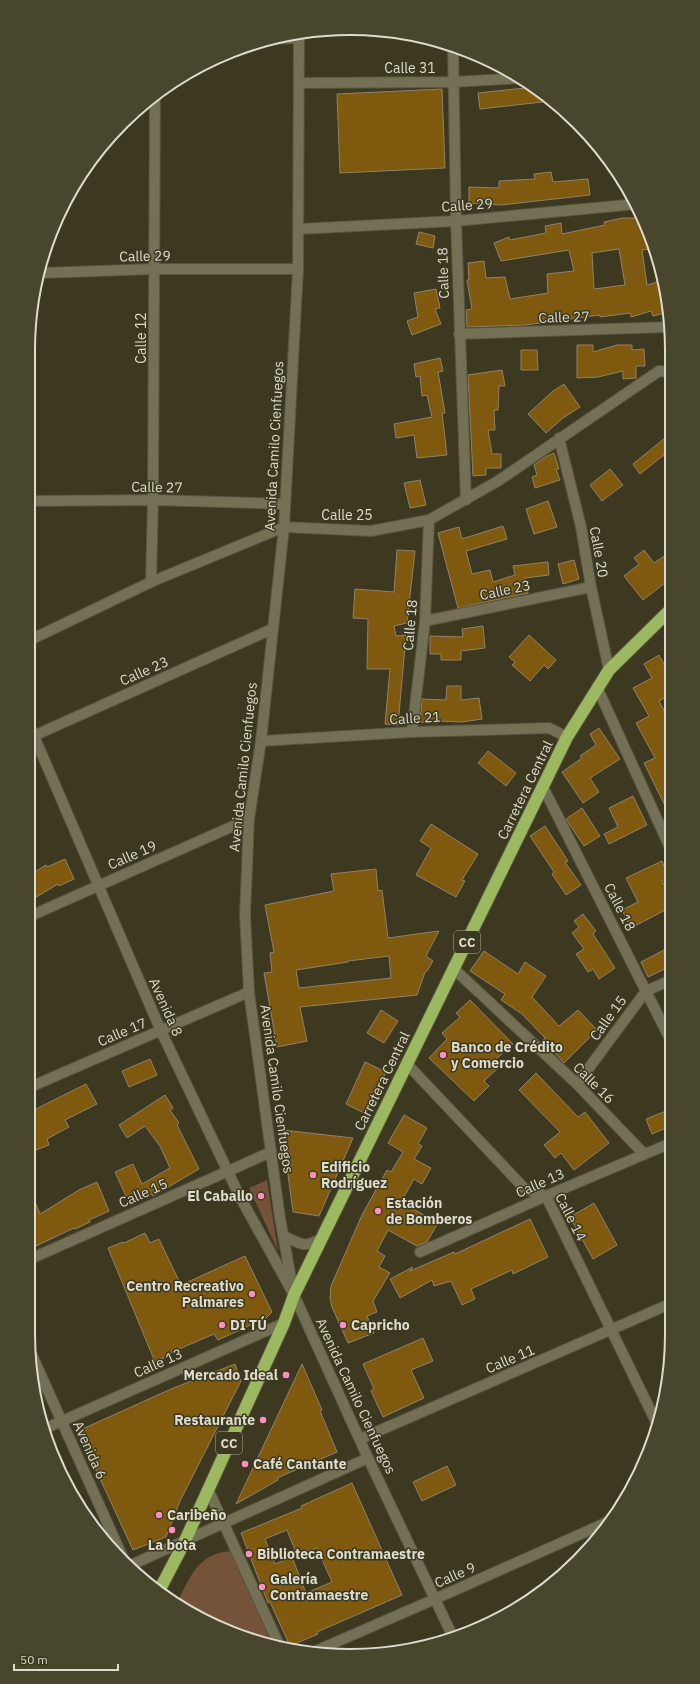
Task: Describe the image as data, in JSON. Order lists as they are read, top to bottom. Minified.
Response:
{"streets":{"highway":["Carretera Central","CC"],"street":["Calle 31","Calle 29","Calle 18","Calle 27","Calle 12","Avenida Camilo Cienfuegos","Calle 25","Calle 20","Calle 23","Calle 21","Calle 19","Avenida 8","Calle 15","Calle 17","Calle 16","Calle 13","Calle 14","Calle 11","Avenida 6","Calle 9"]},"crossings":[["Calle 31","Calle 18"],["Calle 31","Avenida Camilo Cienfuegos"],["Calle 29","Calle 18"],["Calle 29","Calle 12"],["Calle 29","Avenida Camilo Cienfuegos"],["Calle 18","Calle 27"],["Calle 18","Calle 25"],["Calle 18","Calle 23"],["Calle 18","Calle 21"],["Calle 18","Carretera Central"],["Calle 18","Calle 15"],["Calle 27","Calle 12"],["Calle 27","Avenida Camilo Cienfuegos"],["Calle 12","Calle 25"],["Avenida Camilo Cienfuegos","Calle 25"],["Avenida Camilo Cienfuegos","Calle 23"],["Avenida Camilo Cienfuegos","Calle 21"],["Avenida Camilo Cienfuegos","Carretera Central"],["Avenida Camilo Cienfuegos","Calle 19"],["Avenida Camilo Cienfuegos","Avenida 8"],["Avenida Camilo Cienfuegos","Calle 15"],["Avenida Camilo Cienfuegos","Calle 17"],["Avenida Camilo Cienfuegos","Calle 11"],["Avenida Camilo Cienfuegos","Calle 9"],["Calle 25","Calle 20"],["Calle 20","Calle 23"],["Calle 20","Carretera Central"],["Calle 21","Carretera Central"],["Carretera Central","Avenida 8"],["Carretera Central","Calle 16"],["Carretera Central","Calle 13"],["Carretera Central","Calle 14"],["Calle 19","Avenida 8"],["Avenida 8","Calle 15"],["Avenida 8","Calle 17"],["Calle 15","Calle 16"],["Calle 16","Calle 13"],["Calle 13","Calle 14"],["Calle 13","Avenida 6"],["Calle 14","Calle 11"]],"places":["Banco de Crédito y Comercio","Edificio Rodríguez","El Caballo","Estación de Bomberos","Centro Recreativo Palmares","DI TÚ","Capricho","Mercado Ideal","Restaurante","Café Cantante","Caribeño","La bota","Biblioteca Contramaestre","Galería Contramaestre"],"scale_bar":"50 m"}
